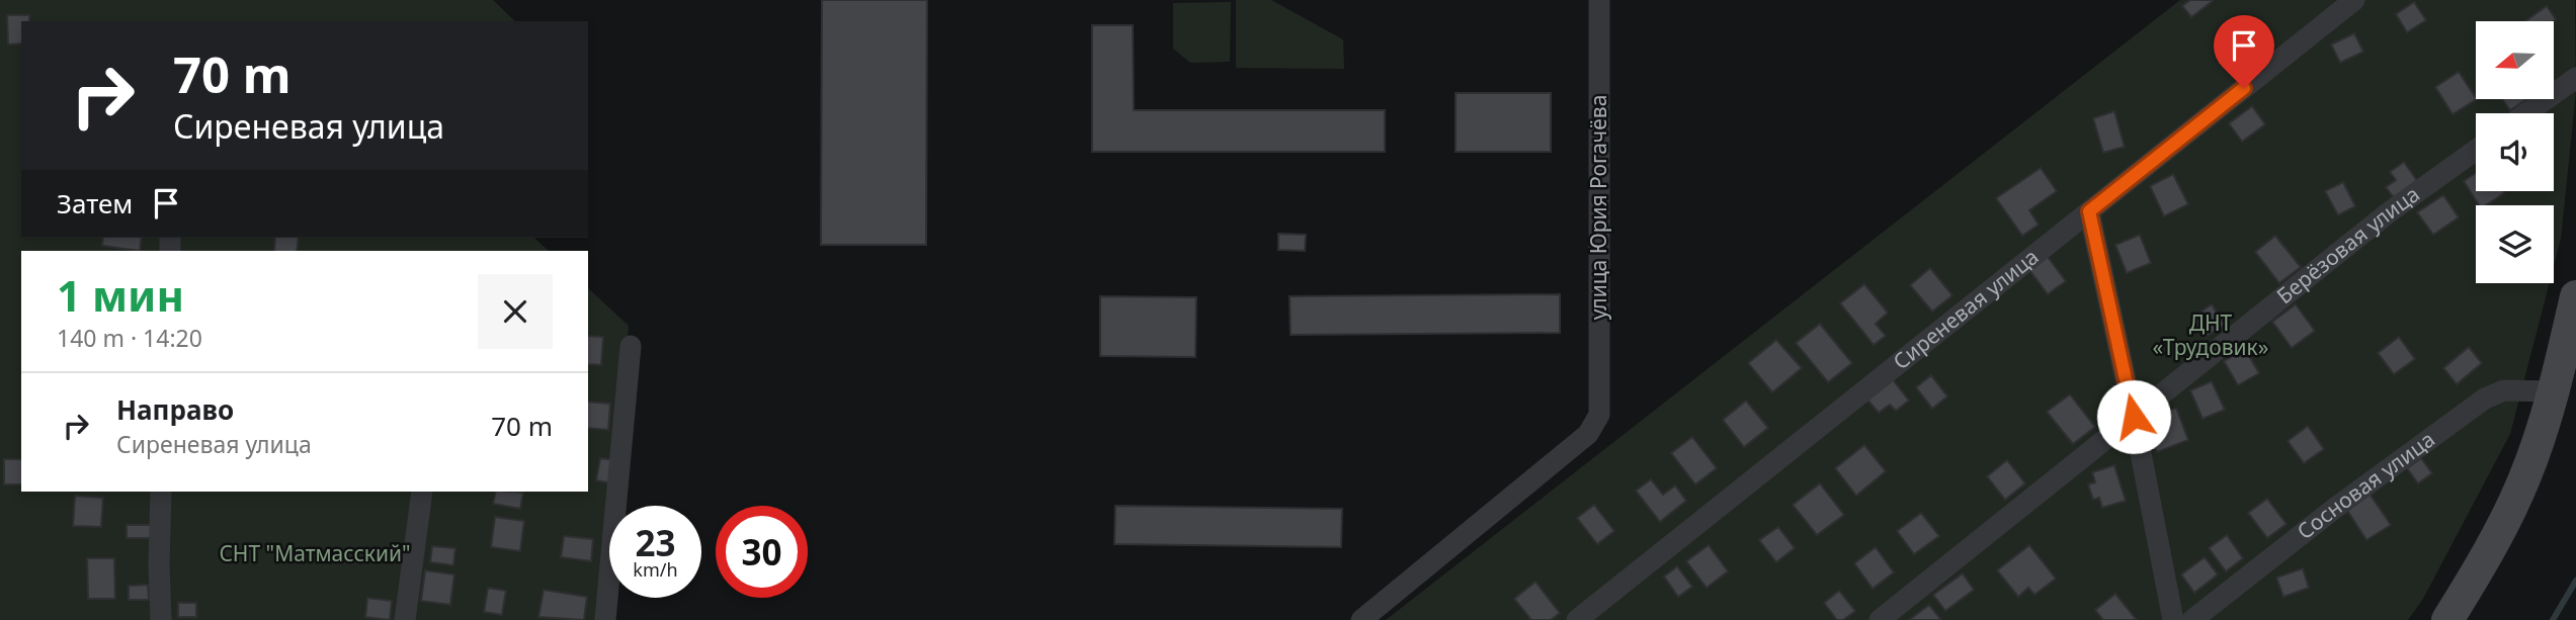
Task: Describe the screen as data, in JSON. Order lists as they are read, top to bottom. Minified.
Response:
{"streets":{"street":["улица Юрия Рогачёва","Берёзовая улица","Сиреневая улица","Сосновая улица"]},"parks":["ДНТ «Трудовик»","СНТ \"Матмасский\""],"north":"left","page":{"turn":["70 m","Сиреневая улица"],"then":"Затем","heading":["1 мин","140 m · 14:20"],"list":[{"name":"Направо","note":"Сиреневая улица","value":"70 m"}],"speed":"23 km/h","limit":"30"}}
